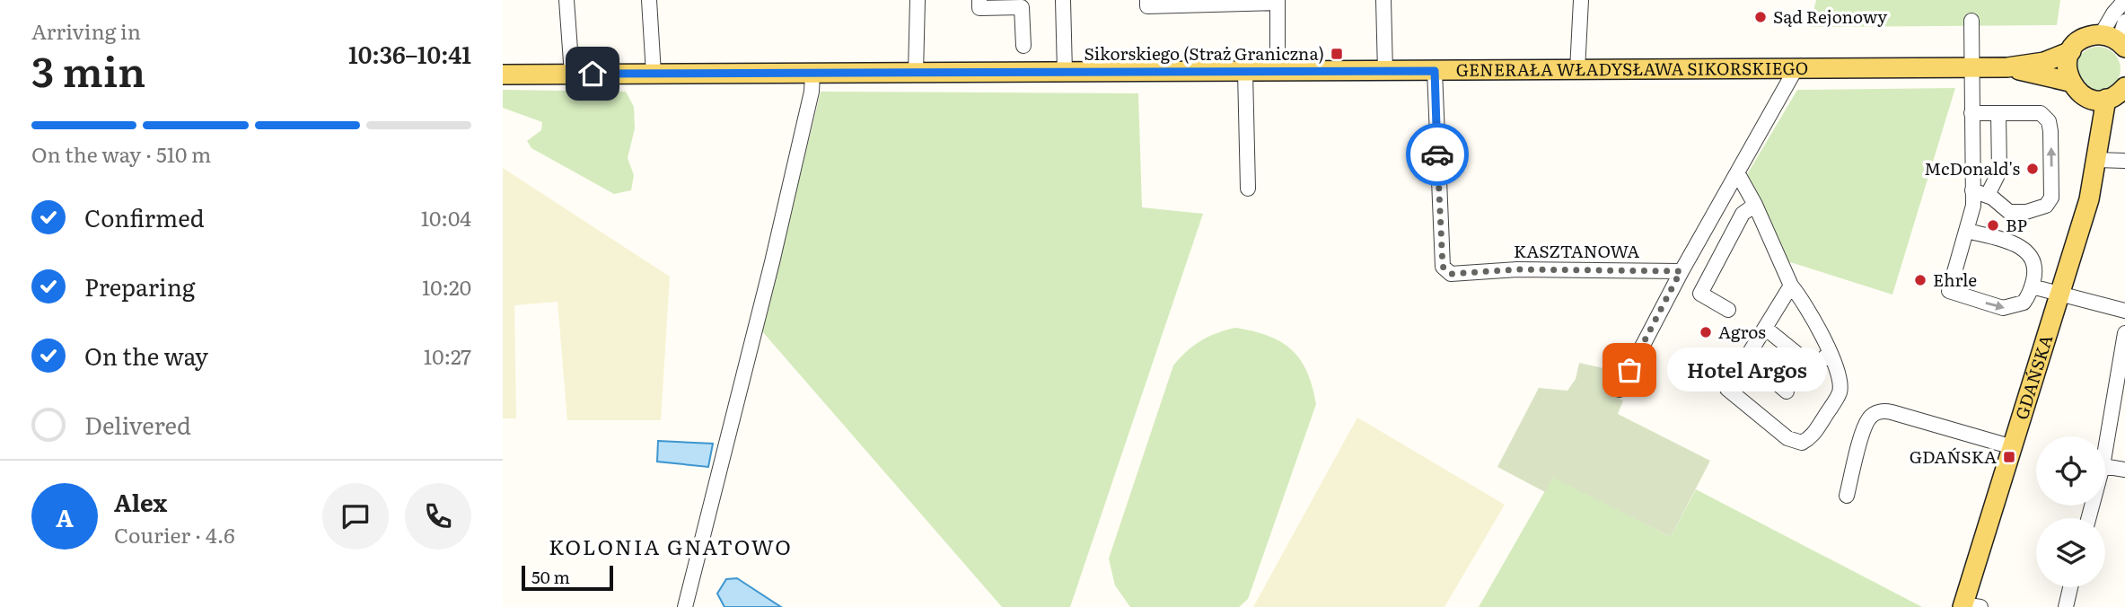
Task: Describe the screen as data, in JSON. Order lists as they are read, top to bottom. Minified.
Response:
{"streets":{"main road":["GENERAŁA WŁADYSŁAWA SIKORSKIEGO","GDAŃSKA"],"street":["KASZTANOWA"]},"crossings":[["GENERAŁA WŁADYSŁAWA SIKORSKIEGO","KASZTANOWA"]],"districts":["KOLONIA GNATOWO"],"places":{"other":["Sąd Rejonowy","McDonald's","BP","Ehrle","Agros","Hotel Argos"],"transit":["Sikorskiego (Straż Graniczna)","GDAŃSKA"]},"scale_bar":"50 m","page":{"heading":["3 min","Arriving in","10:36–10:41"],"panel":["Alex","Courier · 4.6"],"bar":"On the way · 510 m","list":[["Confirmed","10:04"],["Preparing","10:20"],["On the way","10:27"],"Delivered"],"bubble":"Hotel Argos","round":"A","scale":"50 m"}}
